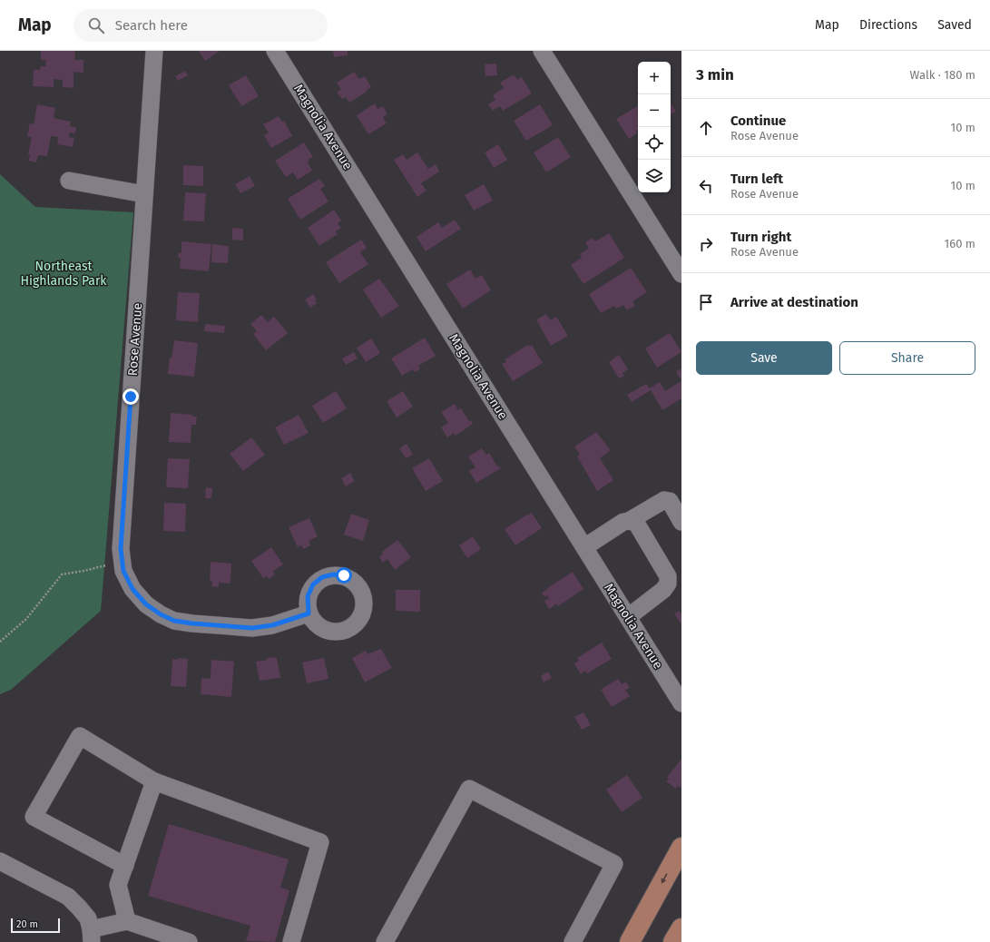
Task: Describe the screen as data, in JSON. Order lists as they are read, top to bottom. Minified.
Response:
{"streets":{"street":["Magnolia Avenue","Rose Avenue"]},"parks":["Northeast Highlands Park"],"scale_bar":"20 m","page":{"header":"Map","search":"Search here","nav":["Map","Directions","Saved"],"heading":["3 min","Walk · 180 m"],"map_buttons":["+","−"],"list":[["Continue","Rose Avenue","10 m"],["Turn left","Rose Avenue","10 m"],["Turn right","Rose Avenue","160 m"],"Arrive at destination"],"buttons":["Save","Share"],"scale":"20 m"}}
